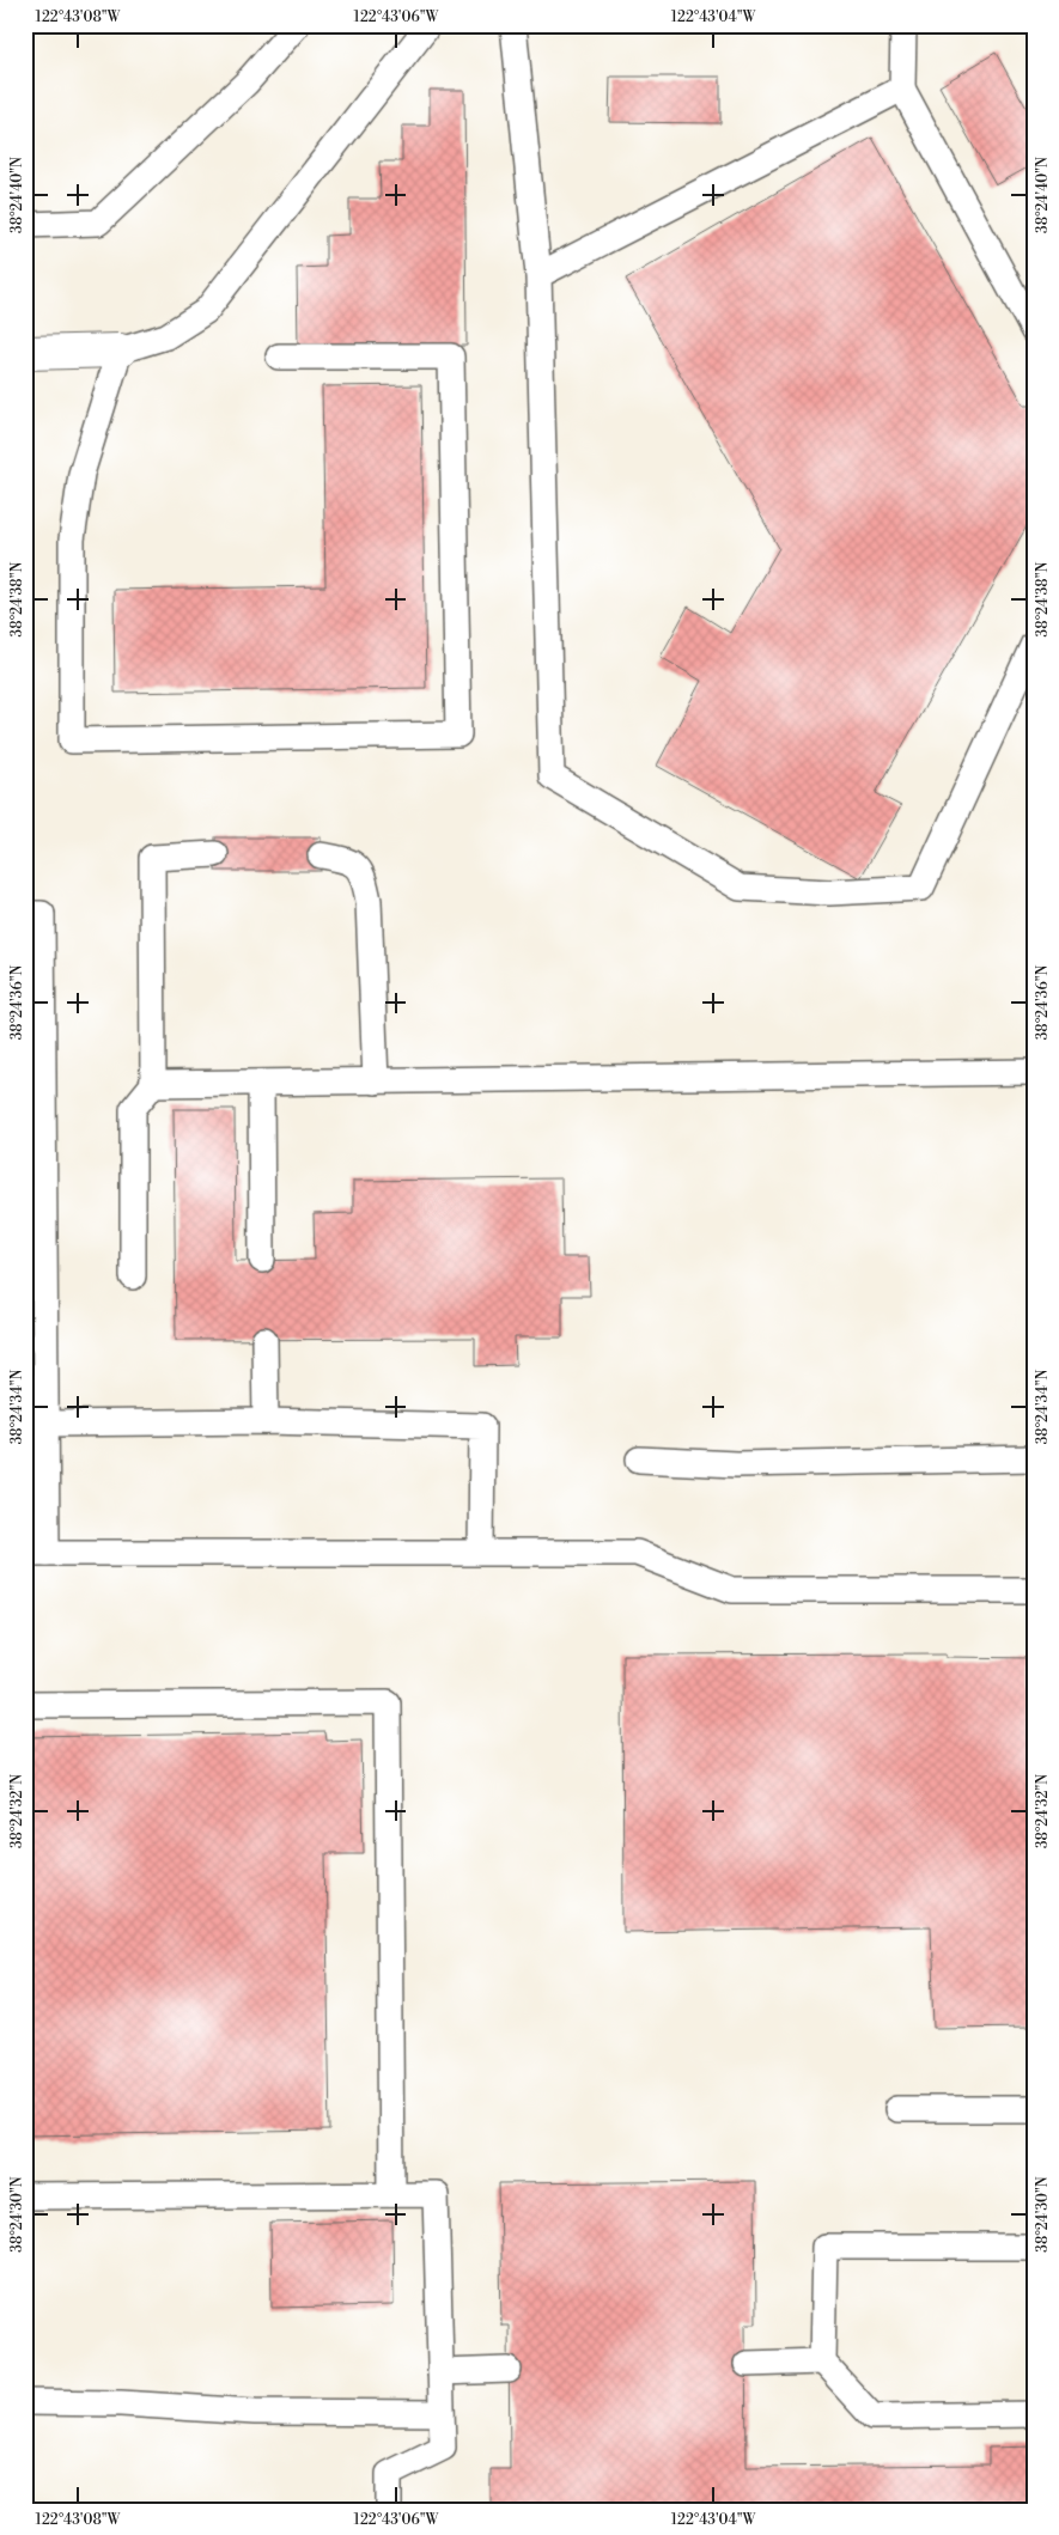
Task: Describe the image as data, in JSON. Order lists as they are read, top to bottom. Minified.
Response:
{"coordinates":["122°43'08\"W","122°43'06\"W","122°43'04\"W","38°24'40\"N","38°24'38\"N","38°24'36\"N","38°24'34\"N","38°24'32\"N","38°24'30\"N"]}
